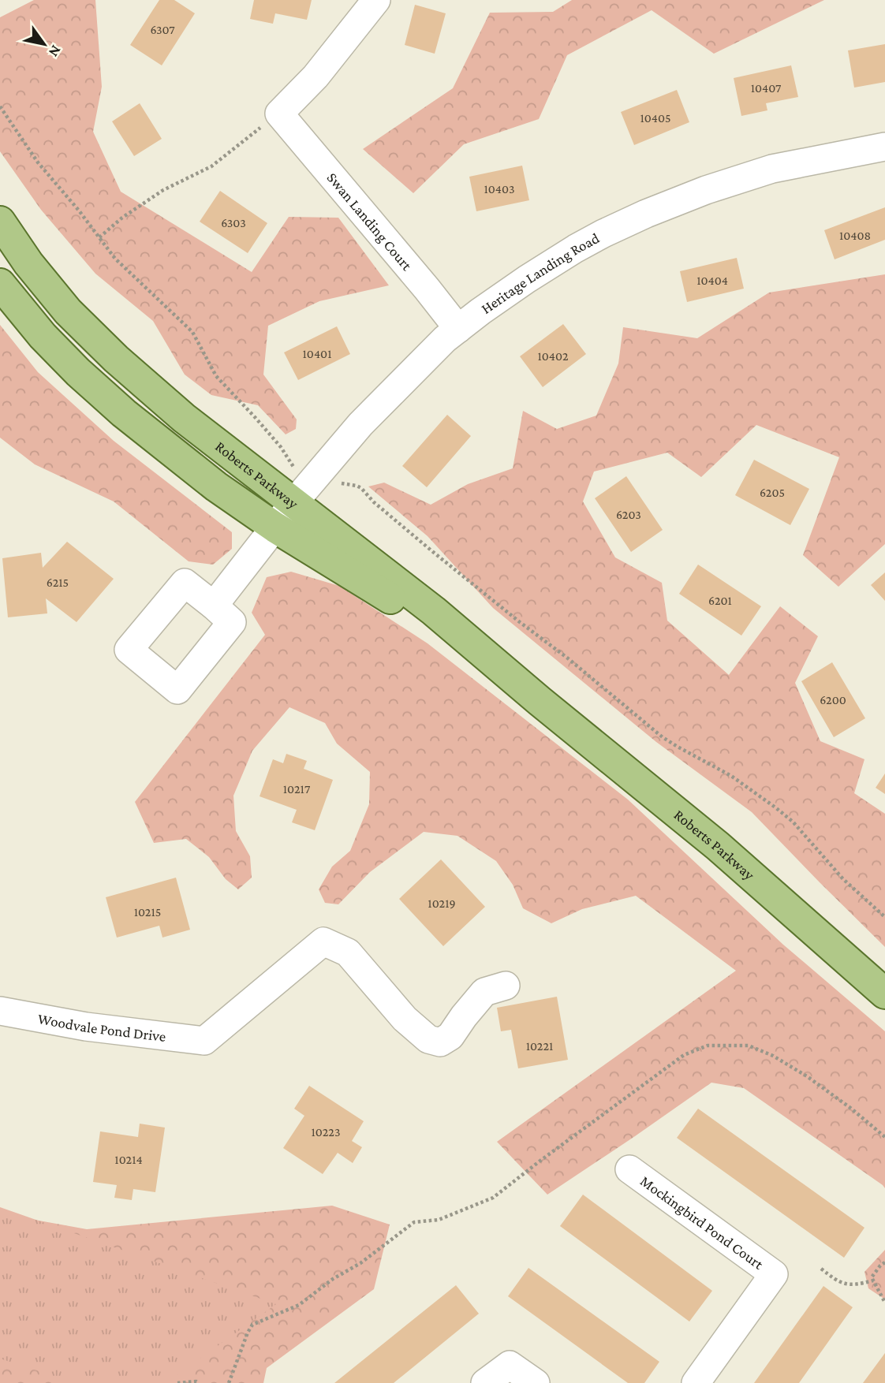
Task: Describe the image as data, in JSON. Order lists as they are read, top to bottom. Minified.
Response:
{"streets":{"main road":["Roberts Parkway"],"street":["Swan Landing Court","Heritage Landing Road","Woodvale Pond Drive","Mockingbird Pond Court"]},"crossings":[["Swan Landing Court","Heritage Landing Road"],["Heritage Landing Road","Roberts Parkway"]],"house_numbers":["6307","10407","10405","10403","6303","10408","10404","10401","10402","6205","6203","6215","6201","6200","10217","10219","10215","10221","10223","10214"],"north":"bottom right"}
